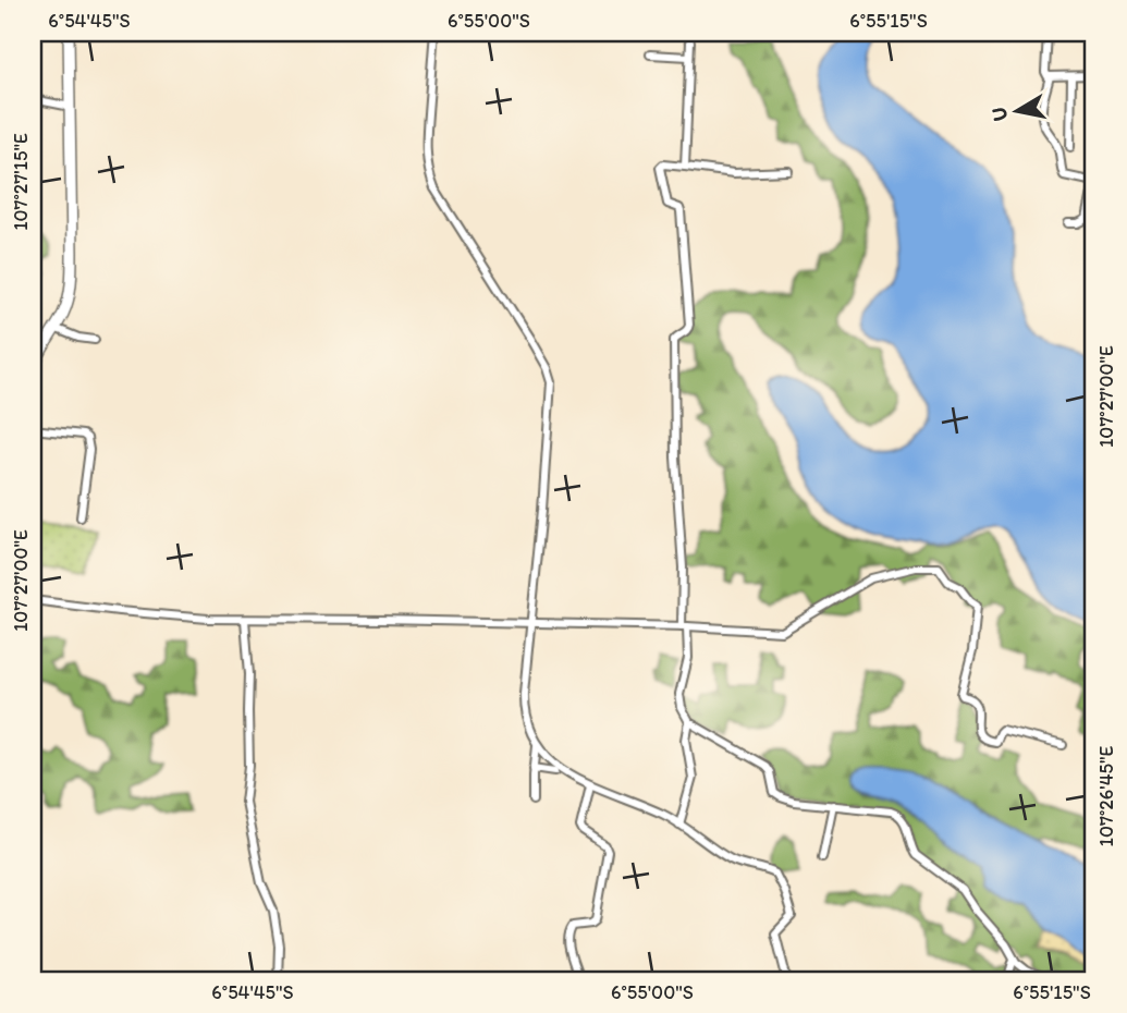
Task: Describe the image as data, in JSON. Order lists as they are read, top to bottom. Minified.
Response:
{"north":"left","coordinates":["6°54'45\"S","6°55'00\"S","6°55'15\"S","107°27'15\"E","107°27'00\"E","107°26'45\"E"]}
